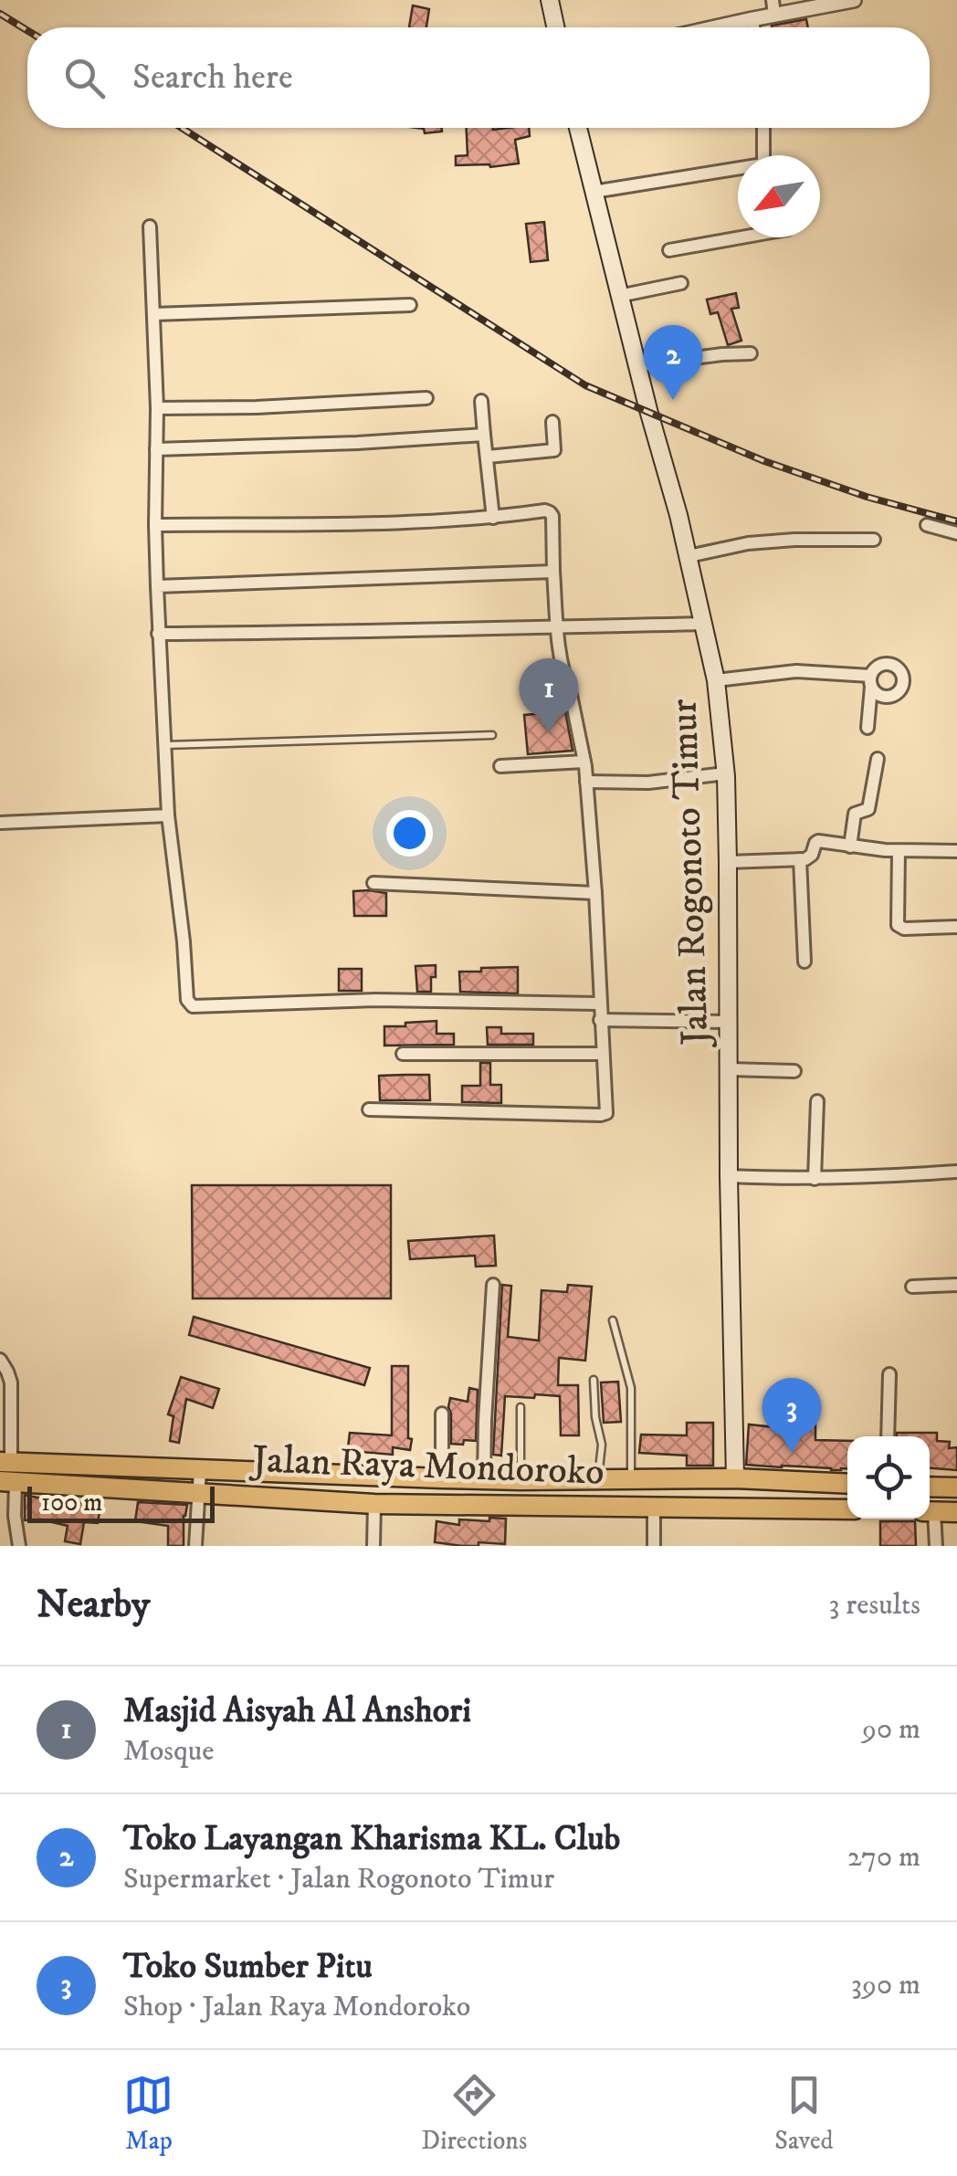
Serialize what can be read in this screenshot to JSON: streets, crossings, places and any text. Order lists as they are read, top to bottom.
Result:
{
  "streets": {
    "highway": ["Jalan Raya Mondoroko"],
    "main road": ["Jalan Rogonoto Timur"]
  },
  "crossings": [
    ["Jalan Rogonoto Timur", "Jalan Raya Mondoroko"]
  ],
  "scale_bar": "100 m",
  "north": "bottom left",
  "page": {
    "search": "Search here",
    "pins": ["2", "1", "3"],
    "scale": "100 m",
    "heading": ["Nearby", "3 results"],
    "list": [
      {
        "mark": "1",
        "name": "Masjid Aisyah Al Anshori",
        "note": "Mosque",
        "value": "90 m"
      },
      {
        "mark": "2",
        "name": "Toko Layangan Kharisma KL. Club",
        "note": "Supermarket · Jalan Rogonoto Timur",
        "value": "270 m"
      },
      {
        "mark": "3",
        "name": "Toko Sumber Pitu",
        "note": "Shop · Jalan Raya Mondoroko",
        "value": "390 m"
      }
    ],
    "nav": ["Map", "Directions", "Saved"]
  }
}
